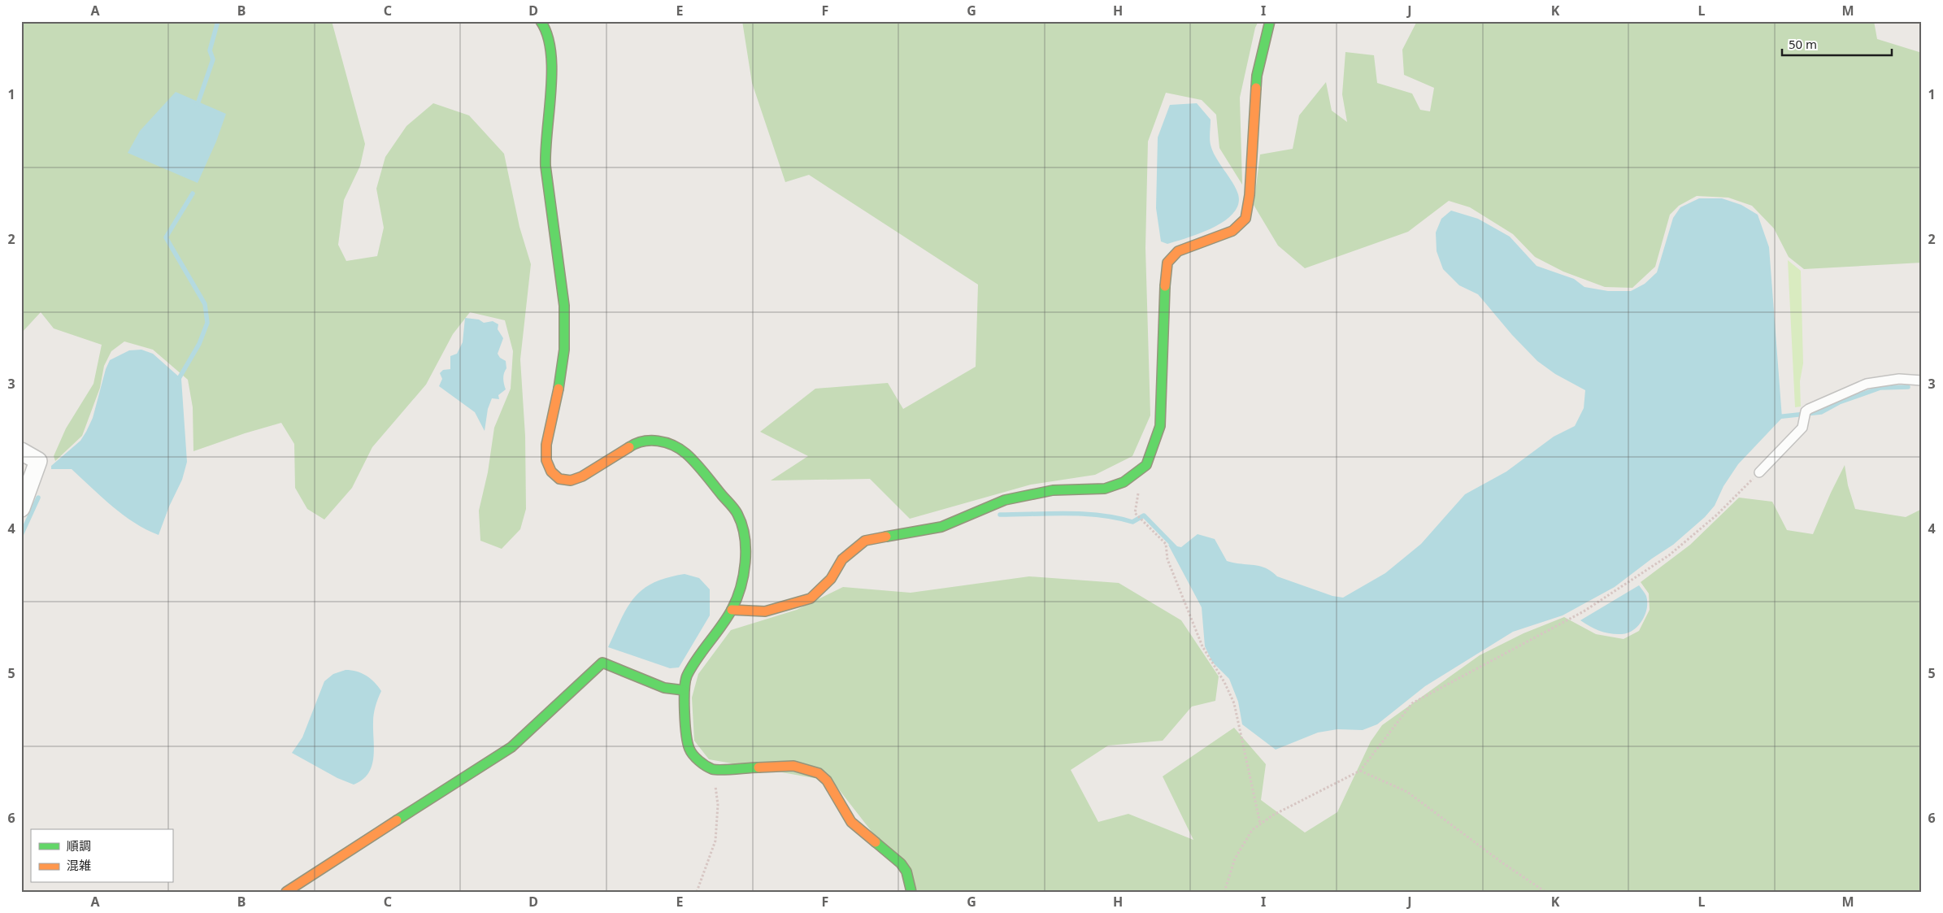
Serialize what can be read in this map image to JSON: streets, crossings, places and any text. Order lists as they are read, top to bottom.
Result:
{
  "legend": ["順調", "混雑"],
  "scale_bar": "50 m",
  "grid": {
    "columns": [
      "A",
      "B",
      "C",
      "D",
      "E",
      "F",
      "G",
      "H",
      "I",
      "J",
      "K",
      "L",
      "M"
    ],
    "rows": [
      "1",
      "2",
      "3",
      "4",
      "5",
      "6"
    ]
  }
}
